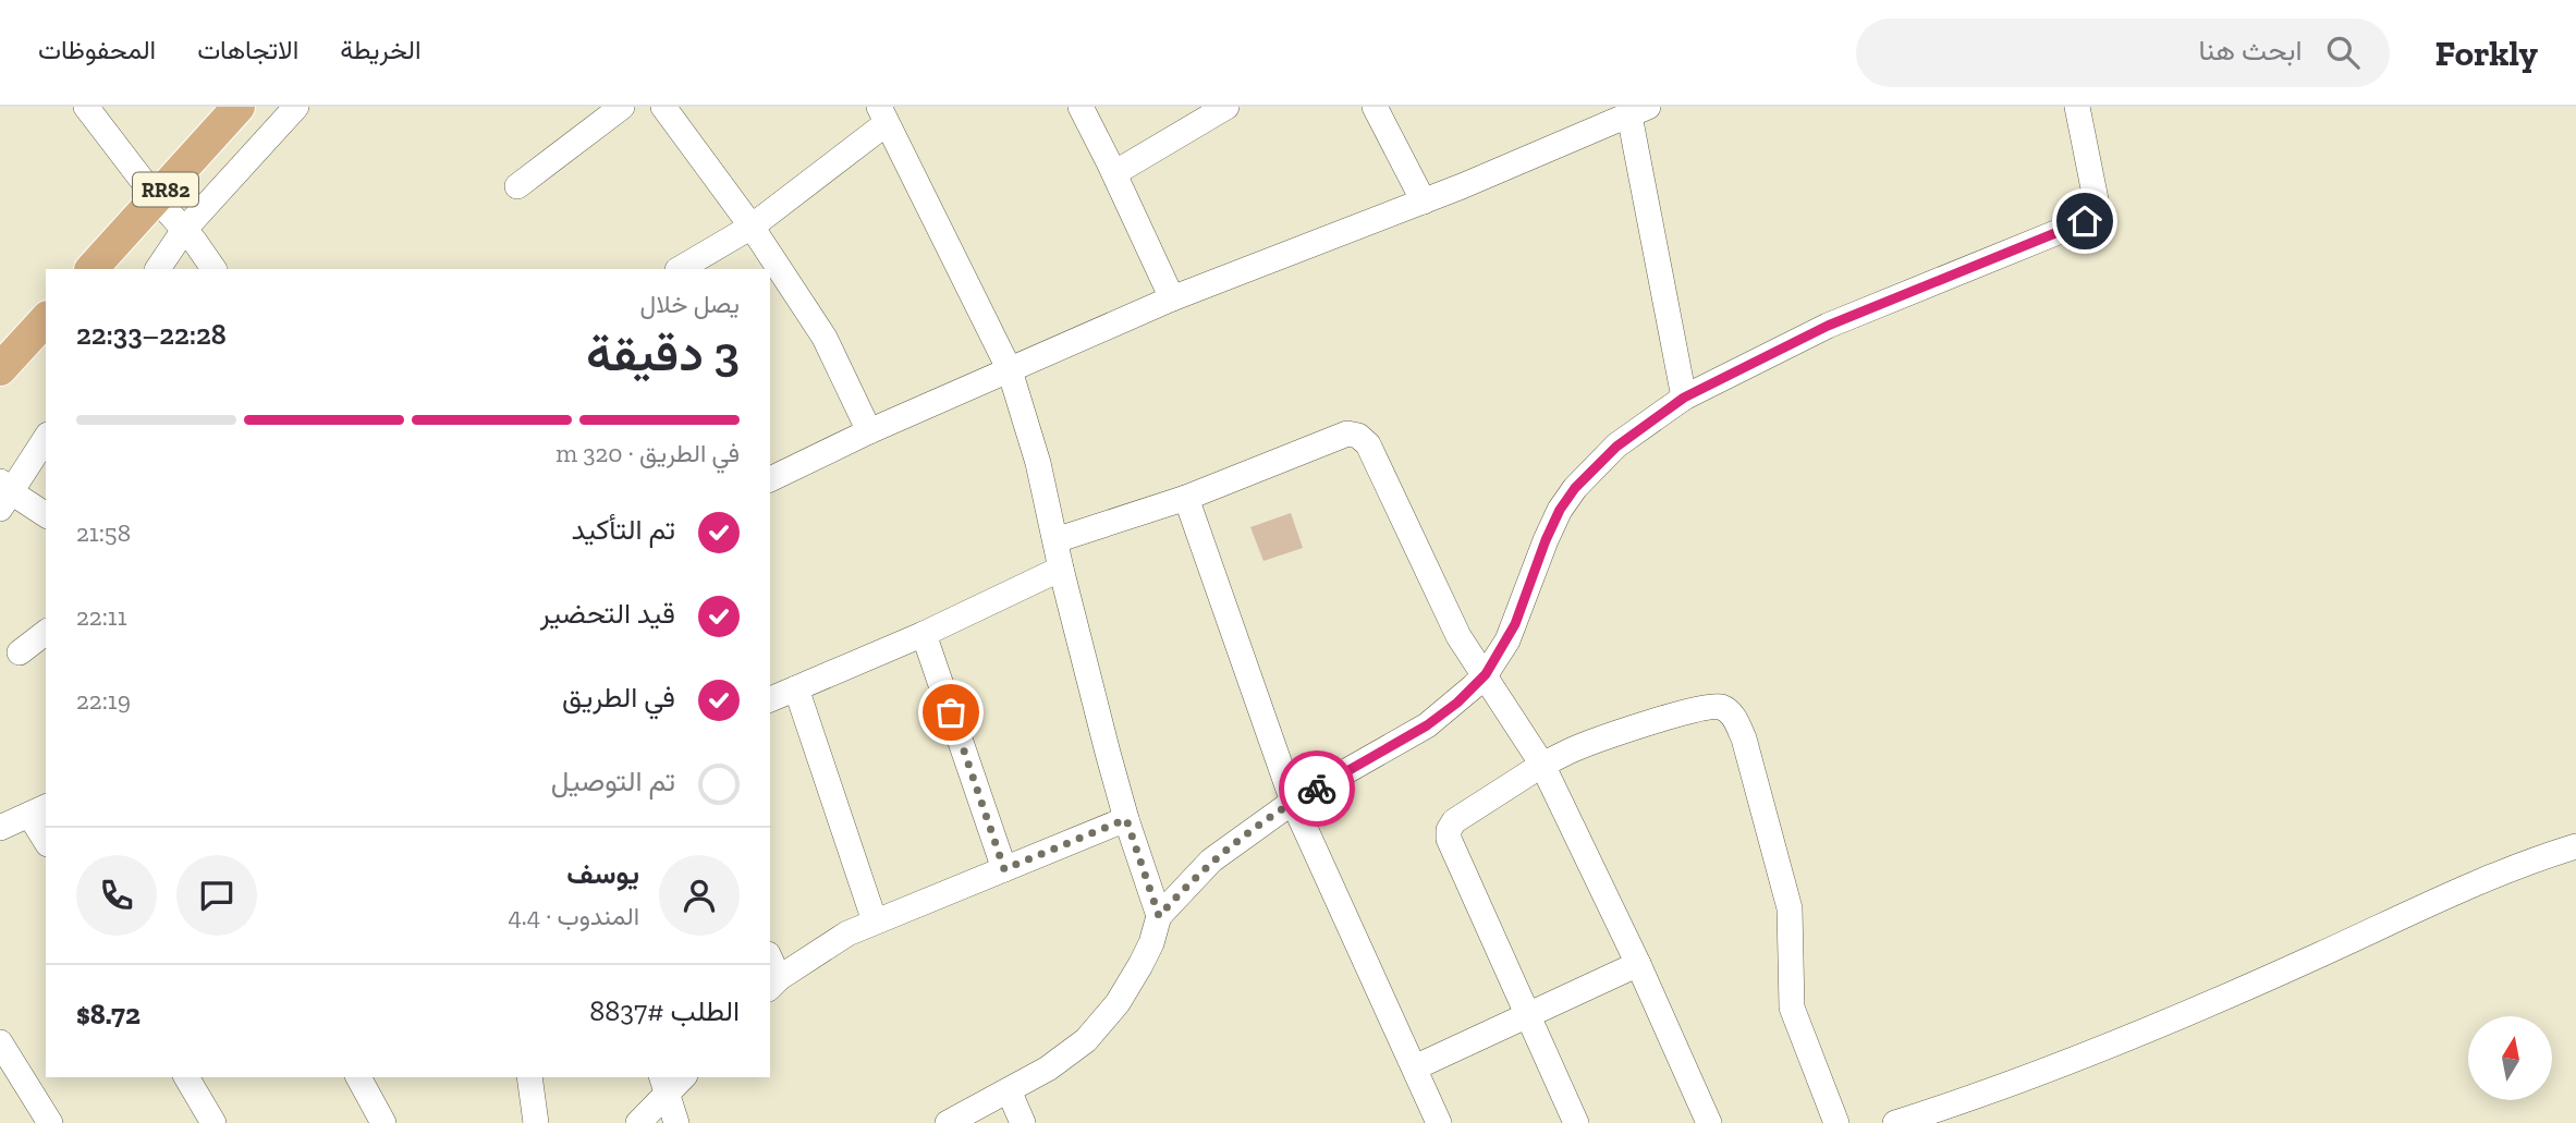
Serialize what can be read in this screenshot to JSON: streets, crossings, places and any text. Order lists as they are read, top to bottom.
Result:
{
  "streets": {
    "main road": ["RR82"]
  },
  "north": "top",
  "page": {
    "header": "Forkly",
    "search": "ابحث هنا",
    "nav": ["الخريطة", "الاتجاهات", "المحفوظات"],
    "heading": ["3 دقيقة", "يصل خلال", "22:28–22:33"],
    "panel": [
      "يوسف",
      "المندوب · 4.4",
      "الطلب #8837",
      "$8.72"
    ],
    "bar": "في الطريق · 320 m",
    "list": [
      ["تم التأكيد", "21:58"],
      ["قيد التحضير", "22:11"],
      ["في الطريق", "22:19"],
      "تم التوصيل"
    ]
  }
}
